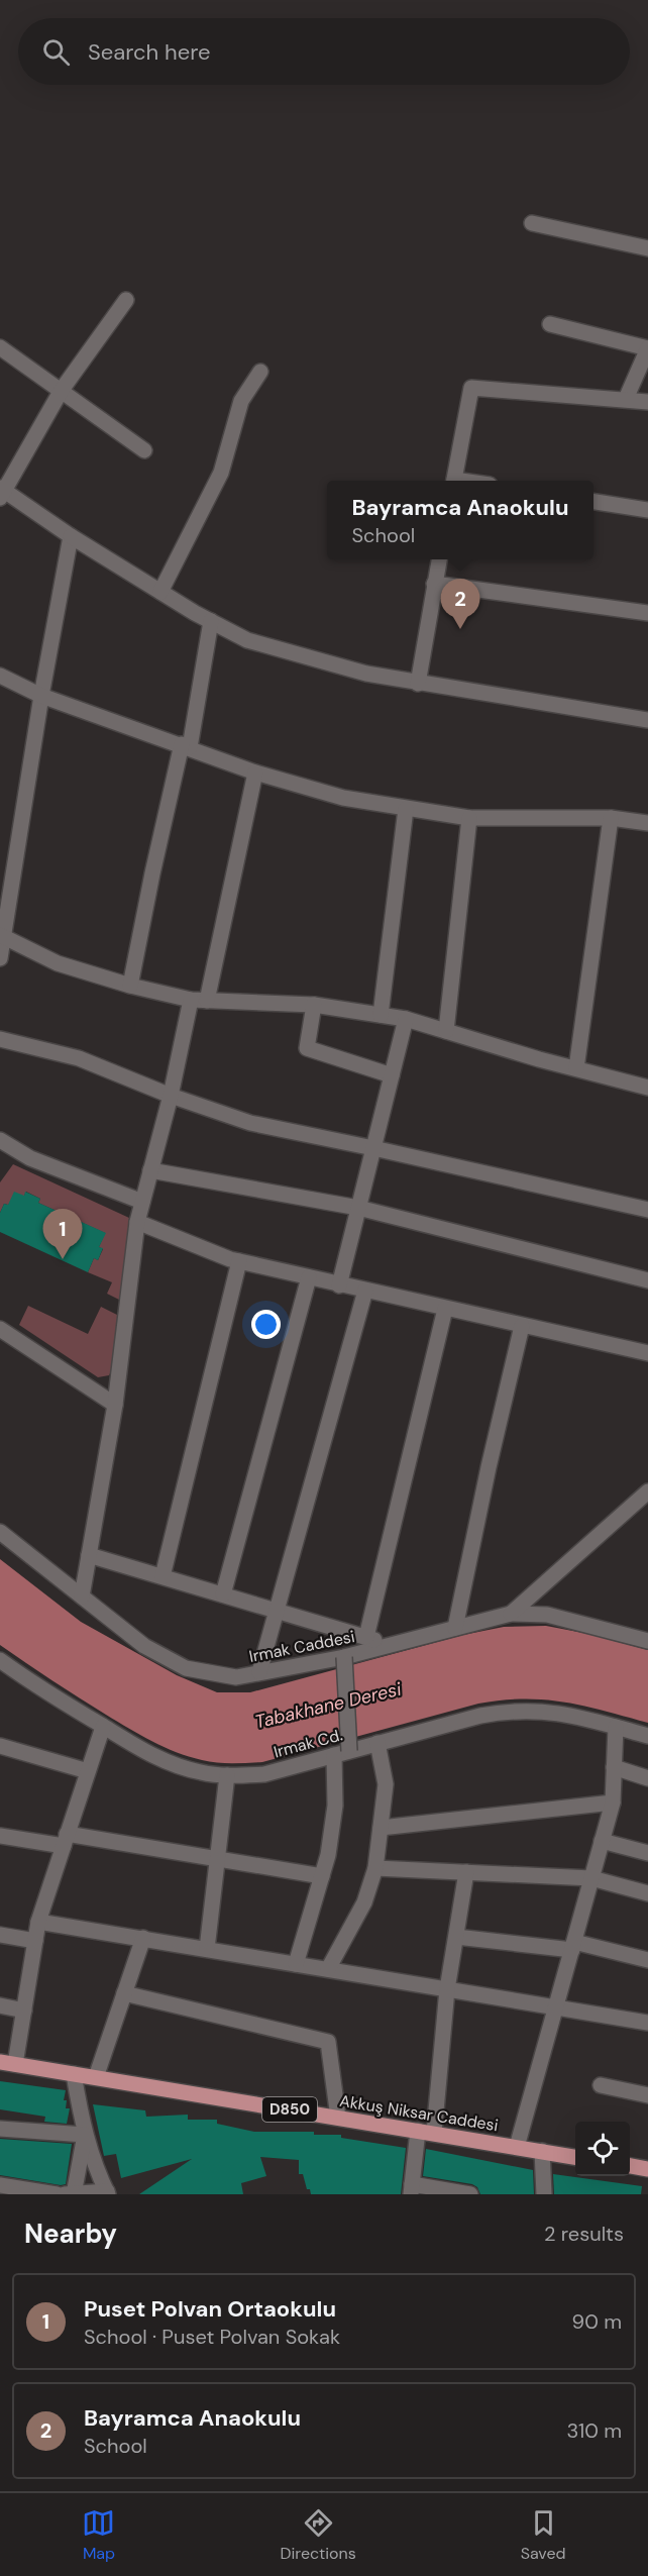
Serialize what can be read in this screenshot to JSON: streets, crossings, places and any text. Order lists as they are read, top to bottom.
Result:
{
  "streets": {
    "main road": ["D850", "Akkuş Niksar Caddesi"],
    "street": ["Irmak Caddesi", "Irmak Cd."]
  },
  "water": ["Tabakhane Deresi"],
  "page": {
    "search": "Search here",
    "popup": ["Bayramca Anaokulu", "School"],
    "pins": ["2", "1"],
    "heading": ["Nearby", "2 results"],
    "list": [
      {
        "mark": "1",
        "name": "Puset Polvan Ortaokulu",
        "note": "School · Puset Polvan Sokak",
        "value": "90 m"
      },
      {
        "mark": "2",
        "name": "Bayramca Anaokulu",
        "note": "School",
        "value": "310 m"
      }
    ],
    "nav": ["Map", "Directions", "Saved"]
  }
}
